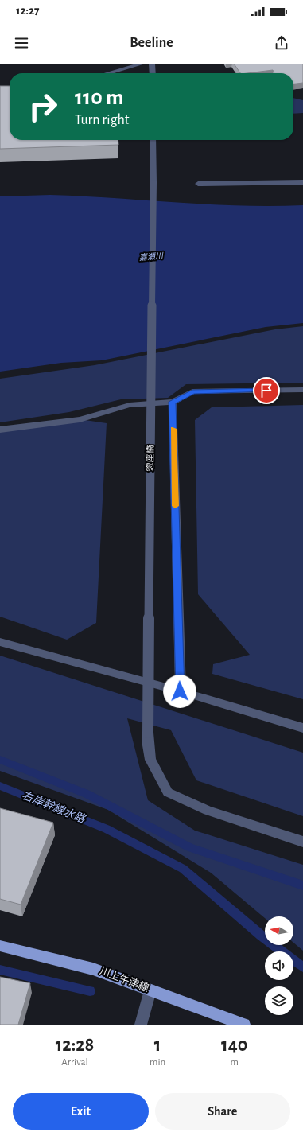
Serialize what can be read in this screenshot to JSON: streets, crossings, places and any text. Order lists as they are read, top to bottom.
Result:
{
  "streets": {
    "main road": ["川上牛津線"],
    "street": ["惣座橋"]
  },
  "water": ["嘉瀬川", "右岸幹線水路"],
  "north": "left",
  "page": {
    "status": "12:27",
    "header": "Beeline",
    "turn": ["110 m", "Turn right"],
    "eta": [
      "12:28",
      "Arrival",
      "1",
      "min",
      "140",
      "m"
    ],
    "buttons": ["Exit", "Share"]
  }
}
